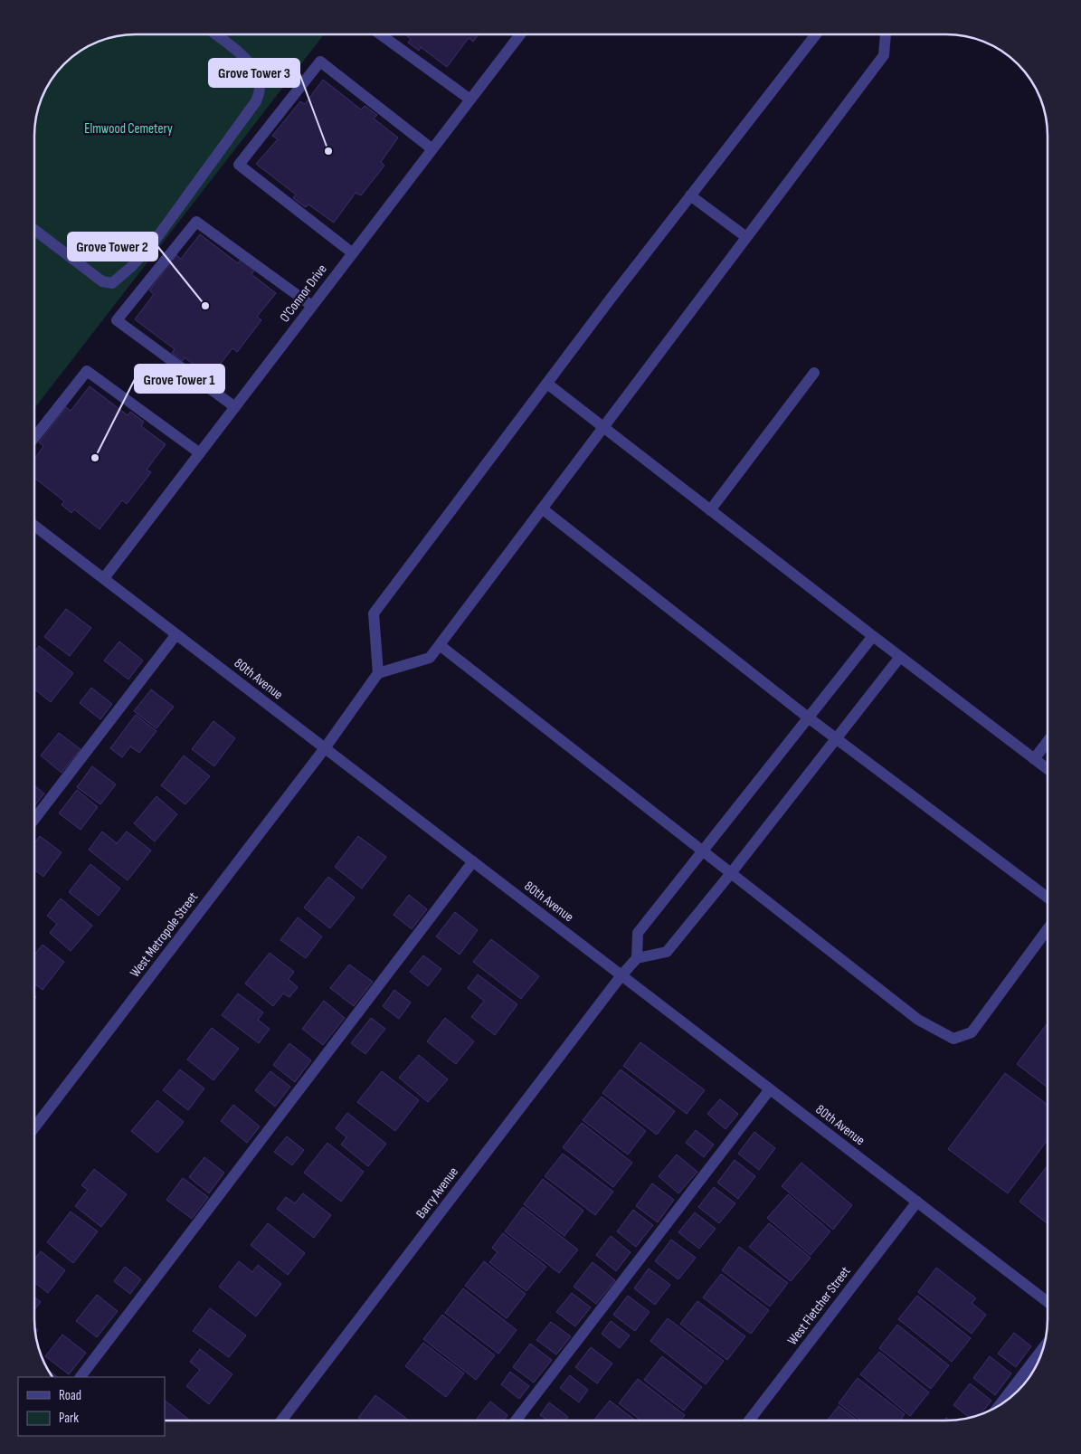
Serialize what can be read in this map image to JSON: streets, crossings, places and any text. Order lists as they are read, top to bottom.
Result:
{
  "streets": {
    "street": [
      "O'Connor Drive",
      "80th Avenue",
      "West Metropole Street",
      "Barry Avenue",
      "West Fletcher Street"
    ]
  },
  "crossings": [
    ["O'Connor Drive", "80th Avenue"],
    ["80th Avenue", "West Metropole Street"],
    ["80th Avenue", "Barry Avenue"],
    ["80th Avenue", "West Fletcher Street"]
  ],
  "parks": ["Elmwood Cemetery"],
  "places": ["Grove Tower 3", "Grove Tower 2", "Grove Tower 1"],
  "legend": ["Road", "Park"]
}
